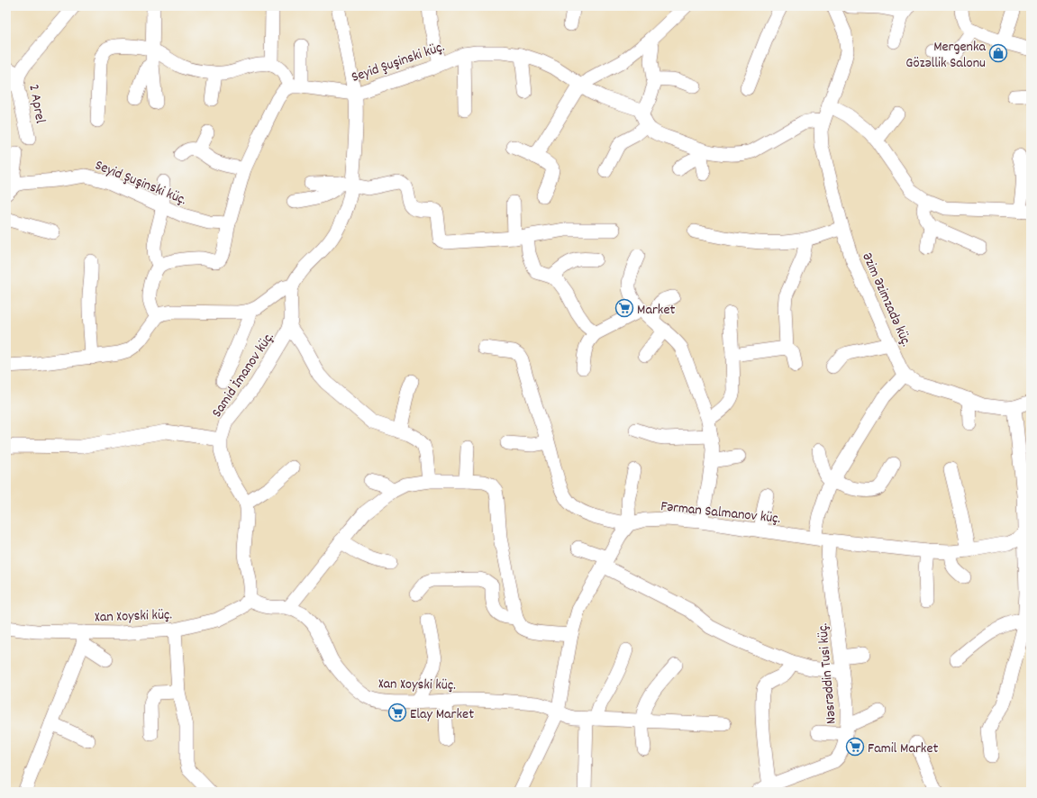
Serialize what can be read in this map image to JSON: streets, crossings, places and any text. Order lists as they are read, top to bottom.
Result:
{
  "streets": {
    "street": [
      "Seyid Şuşinski küç.",
      "2 Aprel",
      "Əzim Əzimzadə küç.",
      "Samid İmanov küç.",
      "Fərman Salmanov küç.",
      "Xan Xoyski küç.",
      "Nəsrəddin Tusi küç."
    ]
  },
  "crossings": [
    ["Seyid Şuşinski küç.", "Əzim Əzimzadə küç."],
    ["Seyid Şuşinski küç.", "Samid İmanov küç."],
    ["Samid İmanov küç.", "Xan Xoyski küç."],
    ["Fərman Salmanov küç.", "Nəsrəddin Tusi küç."]
  ],
  "places": {
    "shop": ["Mergenka Gözəllik Salonu"],
    "supermarket": ["Market", "Elay Market", "Famil Market"]
  }
}
